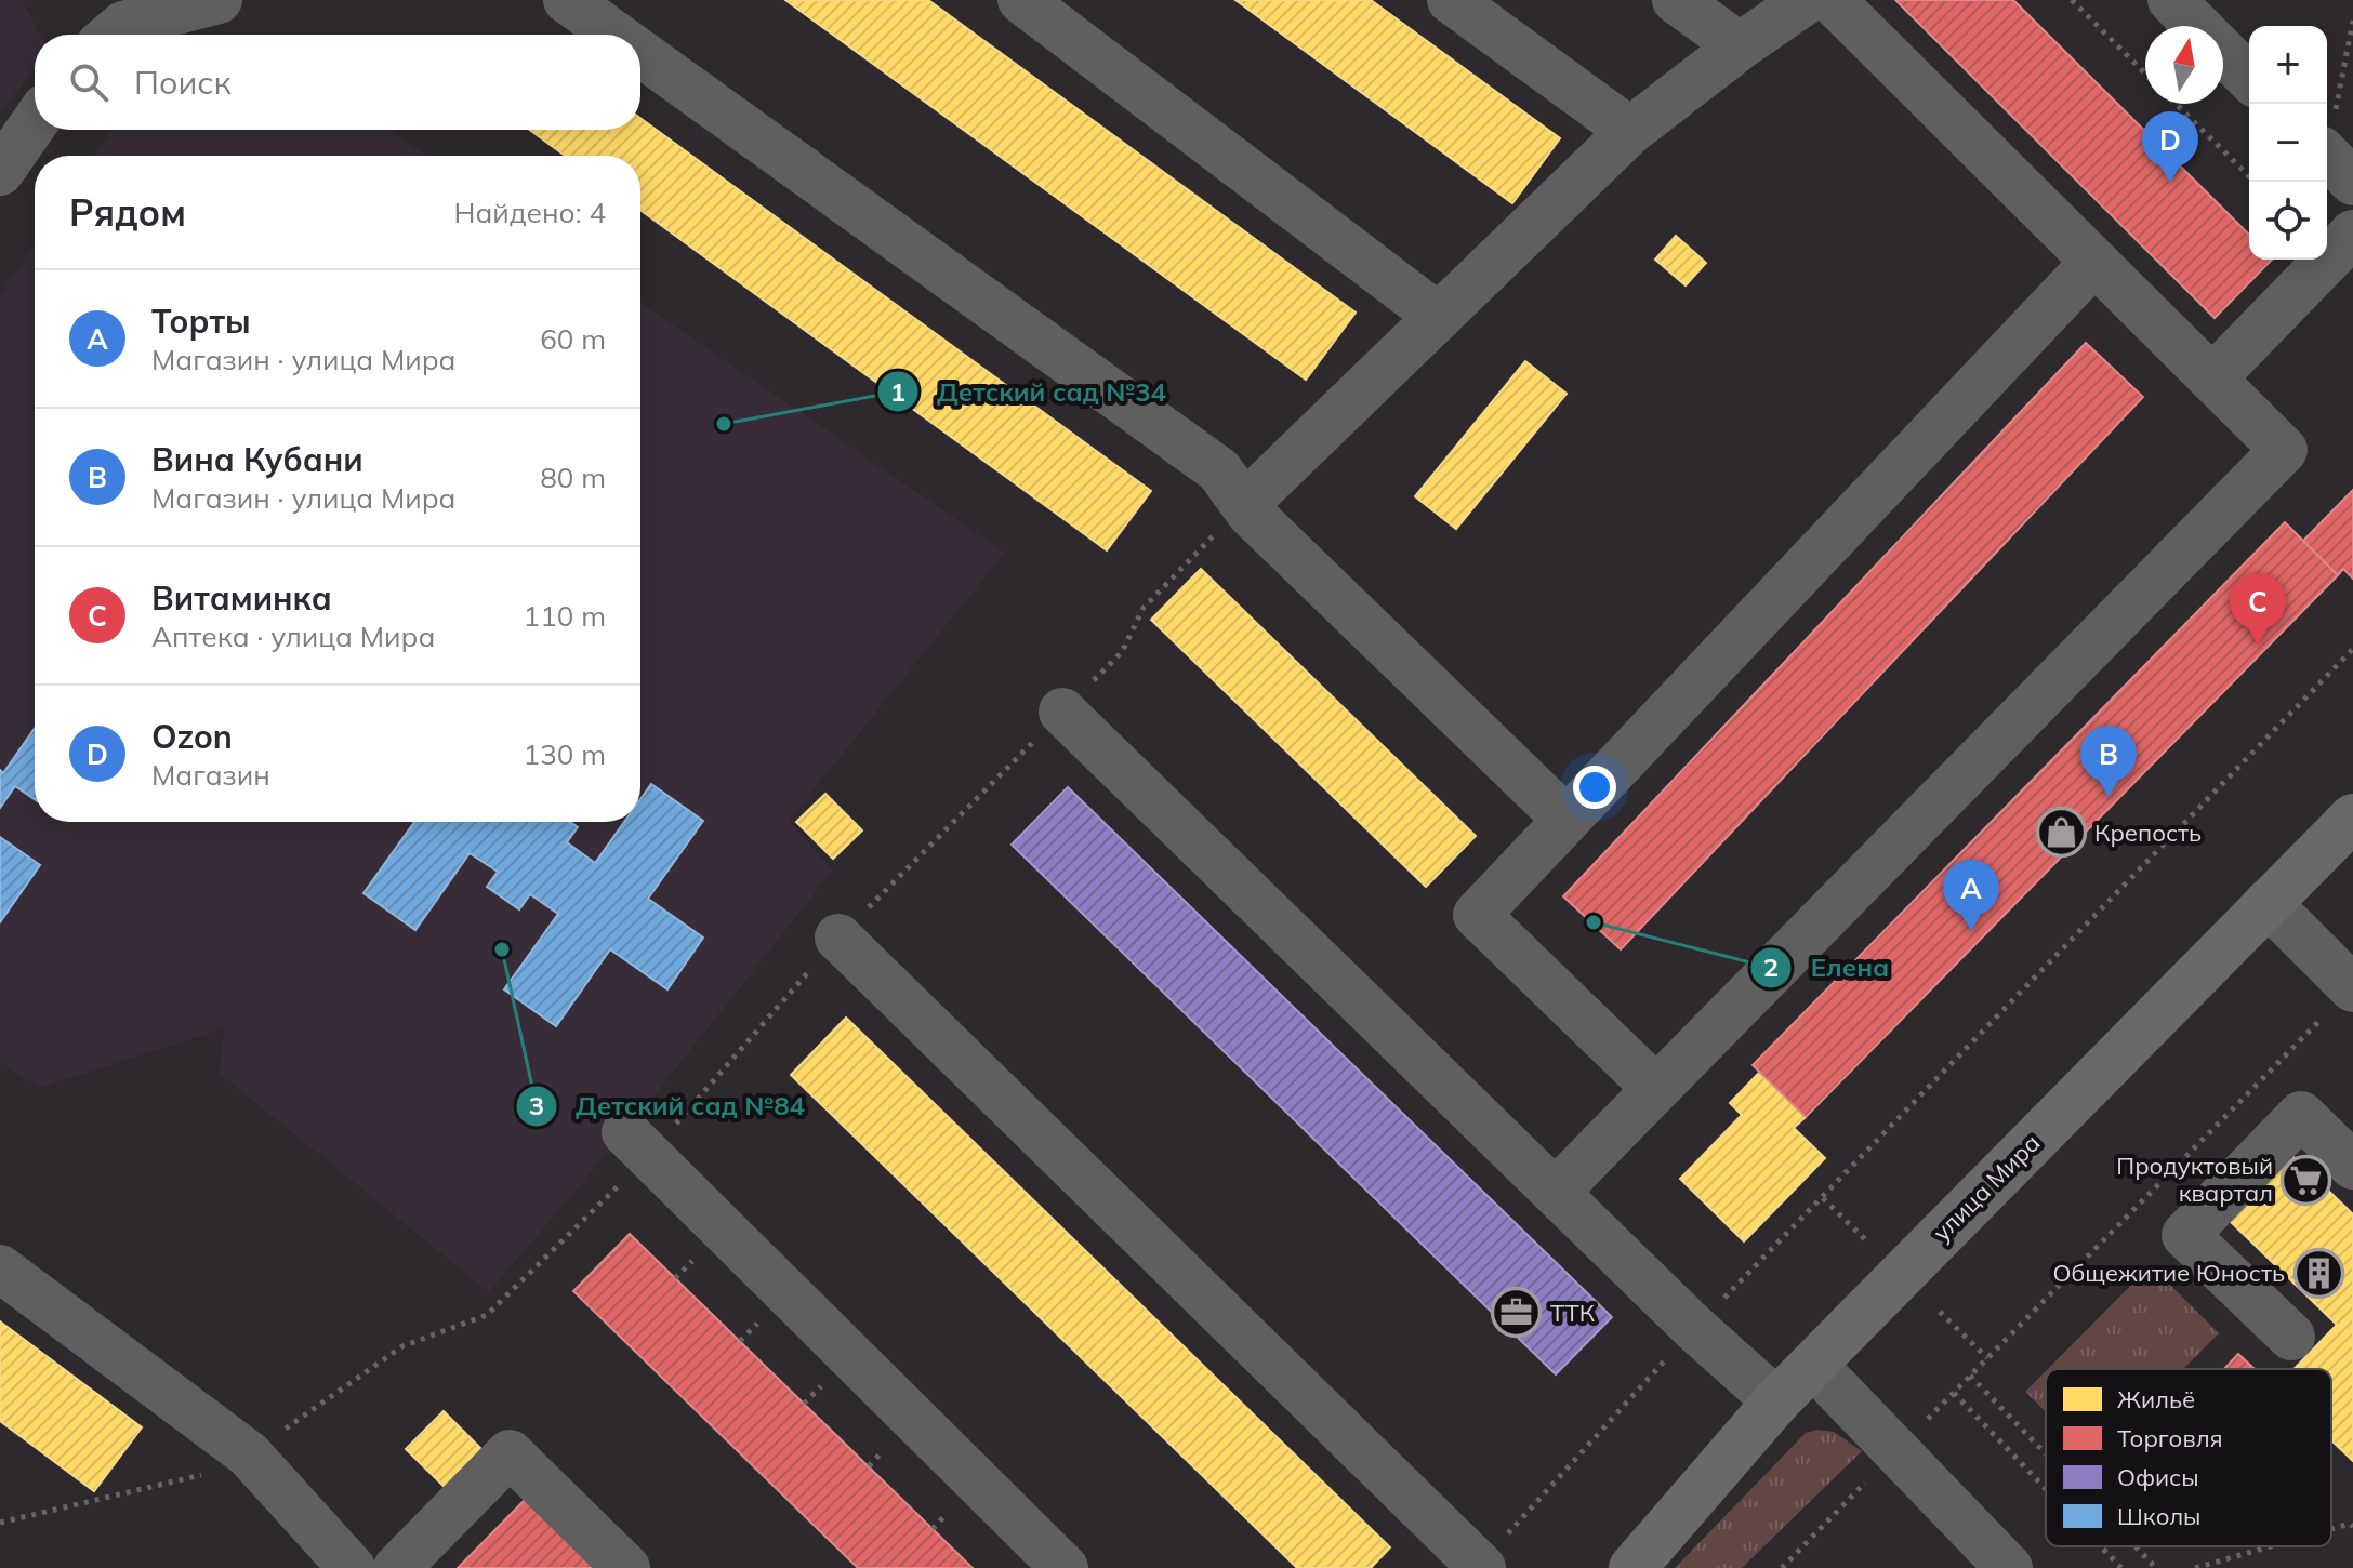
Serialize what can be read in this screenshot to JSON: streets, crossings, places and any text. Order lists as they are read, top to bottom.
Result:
{
  "streets": {
    "main road": ["улица Мира"]
  },
  "places": {
    "other": ["Детский сад №34", "Елена", "Детский сад №84"],
    "shop": ["Крепость"],
    "supermarket": ["Продуктовый квартал"],
    "building": ["Общежитие Юность"],
    "office": ["ТТК"]
  },
  "legend": [
    "Жильё",
    "Торговля",
    "Офисы",
    "Школы"
  ],
  "north": "top",
  "page": {
    "map_buttons": ["+", "−"],
    "search": "Поиск",
    "pins": [
      "D",
      "C",
      "B",
      "A"
    ],
    "heading": ["Рядом", "Найдено: 4"],
    "list": [
      {
        "mark": "A",
        "name": "Торты",
        "note": "Магазин · улица Мира",
        "value": "60 m"
      },
      {
        "mark": "B",
        "name": "Вина Кубани",
        "note": "Магазин · улица Мира",
        "value": "80 m"
      },
      {
        "mark": "C",
        "name": "Витаминка",
        "note": "Аптека · улица Мира",
        "value": "110 m"
      },
      {
        "mark": "D",
        "name": "Ozon",
        "note": "Магазин",
        "value": "130 m"
      }
    ]
  }
}
